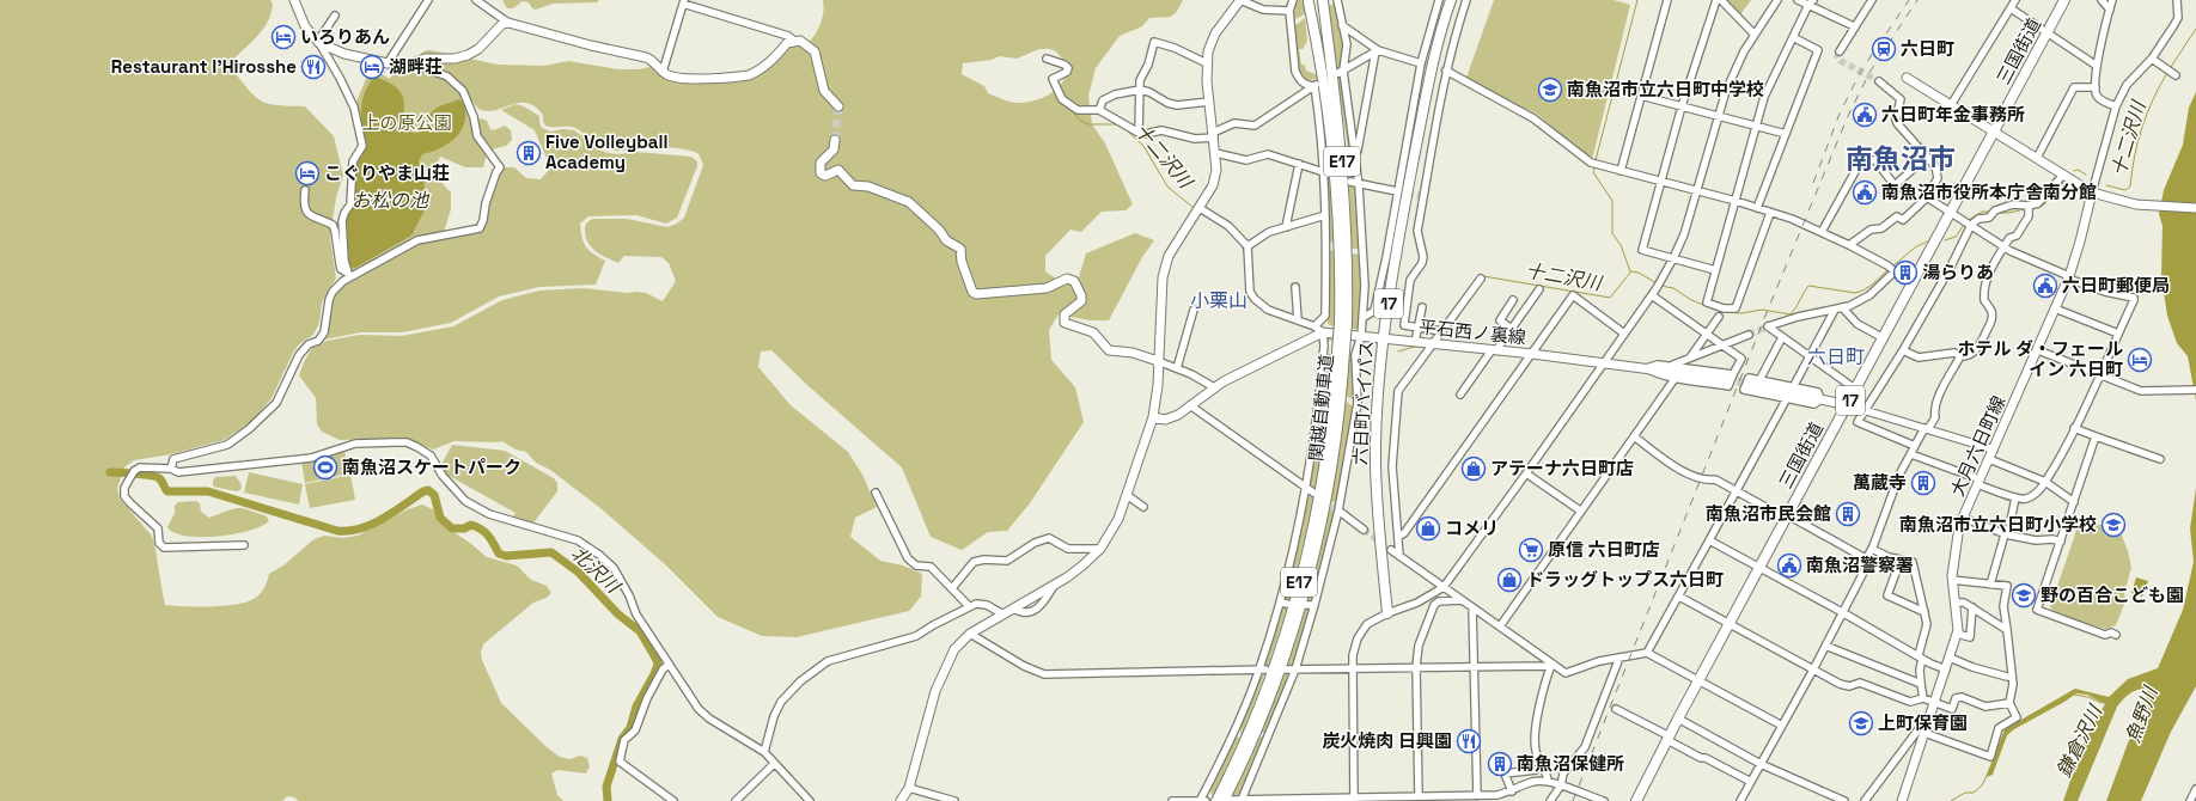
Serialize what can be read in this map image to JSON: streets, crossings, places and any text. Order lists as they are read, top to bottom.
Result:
{
  "streets": {
    "highway": [
      "三国街道",
      "E17",
      "17",
      "六日町バイパス",
      "関越自動車道"
    ],
    "main road": ["平石西ノ裏線", "大月六日町線"]
  },
  "crossings": [
    ["平石西ノ裏線", "六日町バイパス"]
  ],
  "districts": ["南魚沼市", "小栗山", "六日町"],
  "water": [
    "十二沢川",
    "お松の池",
    "北沢川",
    "魚野川",
    "鎌倉沢川"
  ],
  "parks": ["上の原公園"],
  "places": {
    "hotel": [
      "いろりあん",
      "湖畔荘",
      "こぐりやま山荘",
      "ホテル ダ・フェール イン 六日町"
    ],
    "station": ["六日町"],
    "restaurant": ["Restaurant I'Hirosshe", "炭火焼肉 日興園"],
    "school or university": [
      "南魚沼市立六日町中学校",
      "南魚沼市立六日町小学校",
      "野の百合こども園",
      "上町保育園"
    ],
    "public building": [
      "六日町年金事務所",
      "南魚沼市役所本庁舎南分館",
      "六日町郵便局",
      "南魚沼警察署"
    ],
    "building": [
      "Five Volleyball Academy",
      "湯らりあ",
      "萬蔵寺",
      "南魚沼市民会館",
      "南魚沼保健所"
    ],
    "sports": ["南魚沼スケートパーク"],
    "shop": ["アテーナ六日町店", "コメリ", "ドラッグトップス六日町"],
    "supermarket": ["原信 六日町店"]
  }
}
